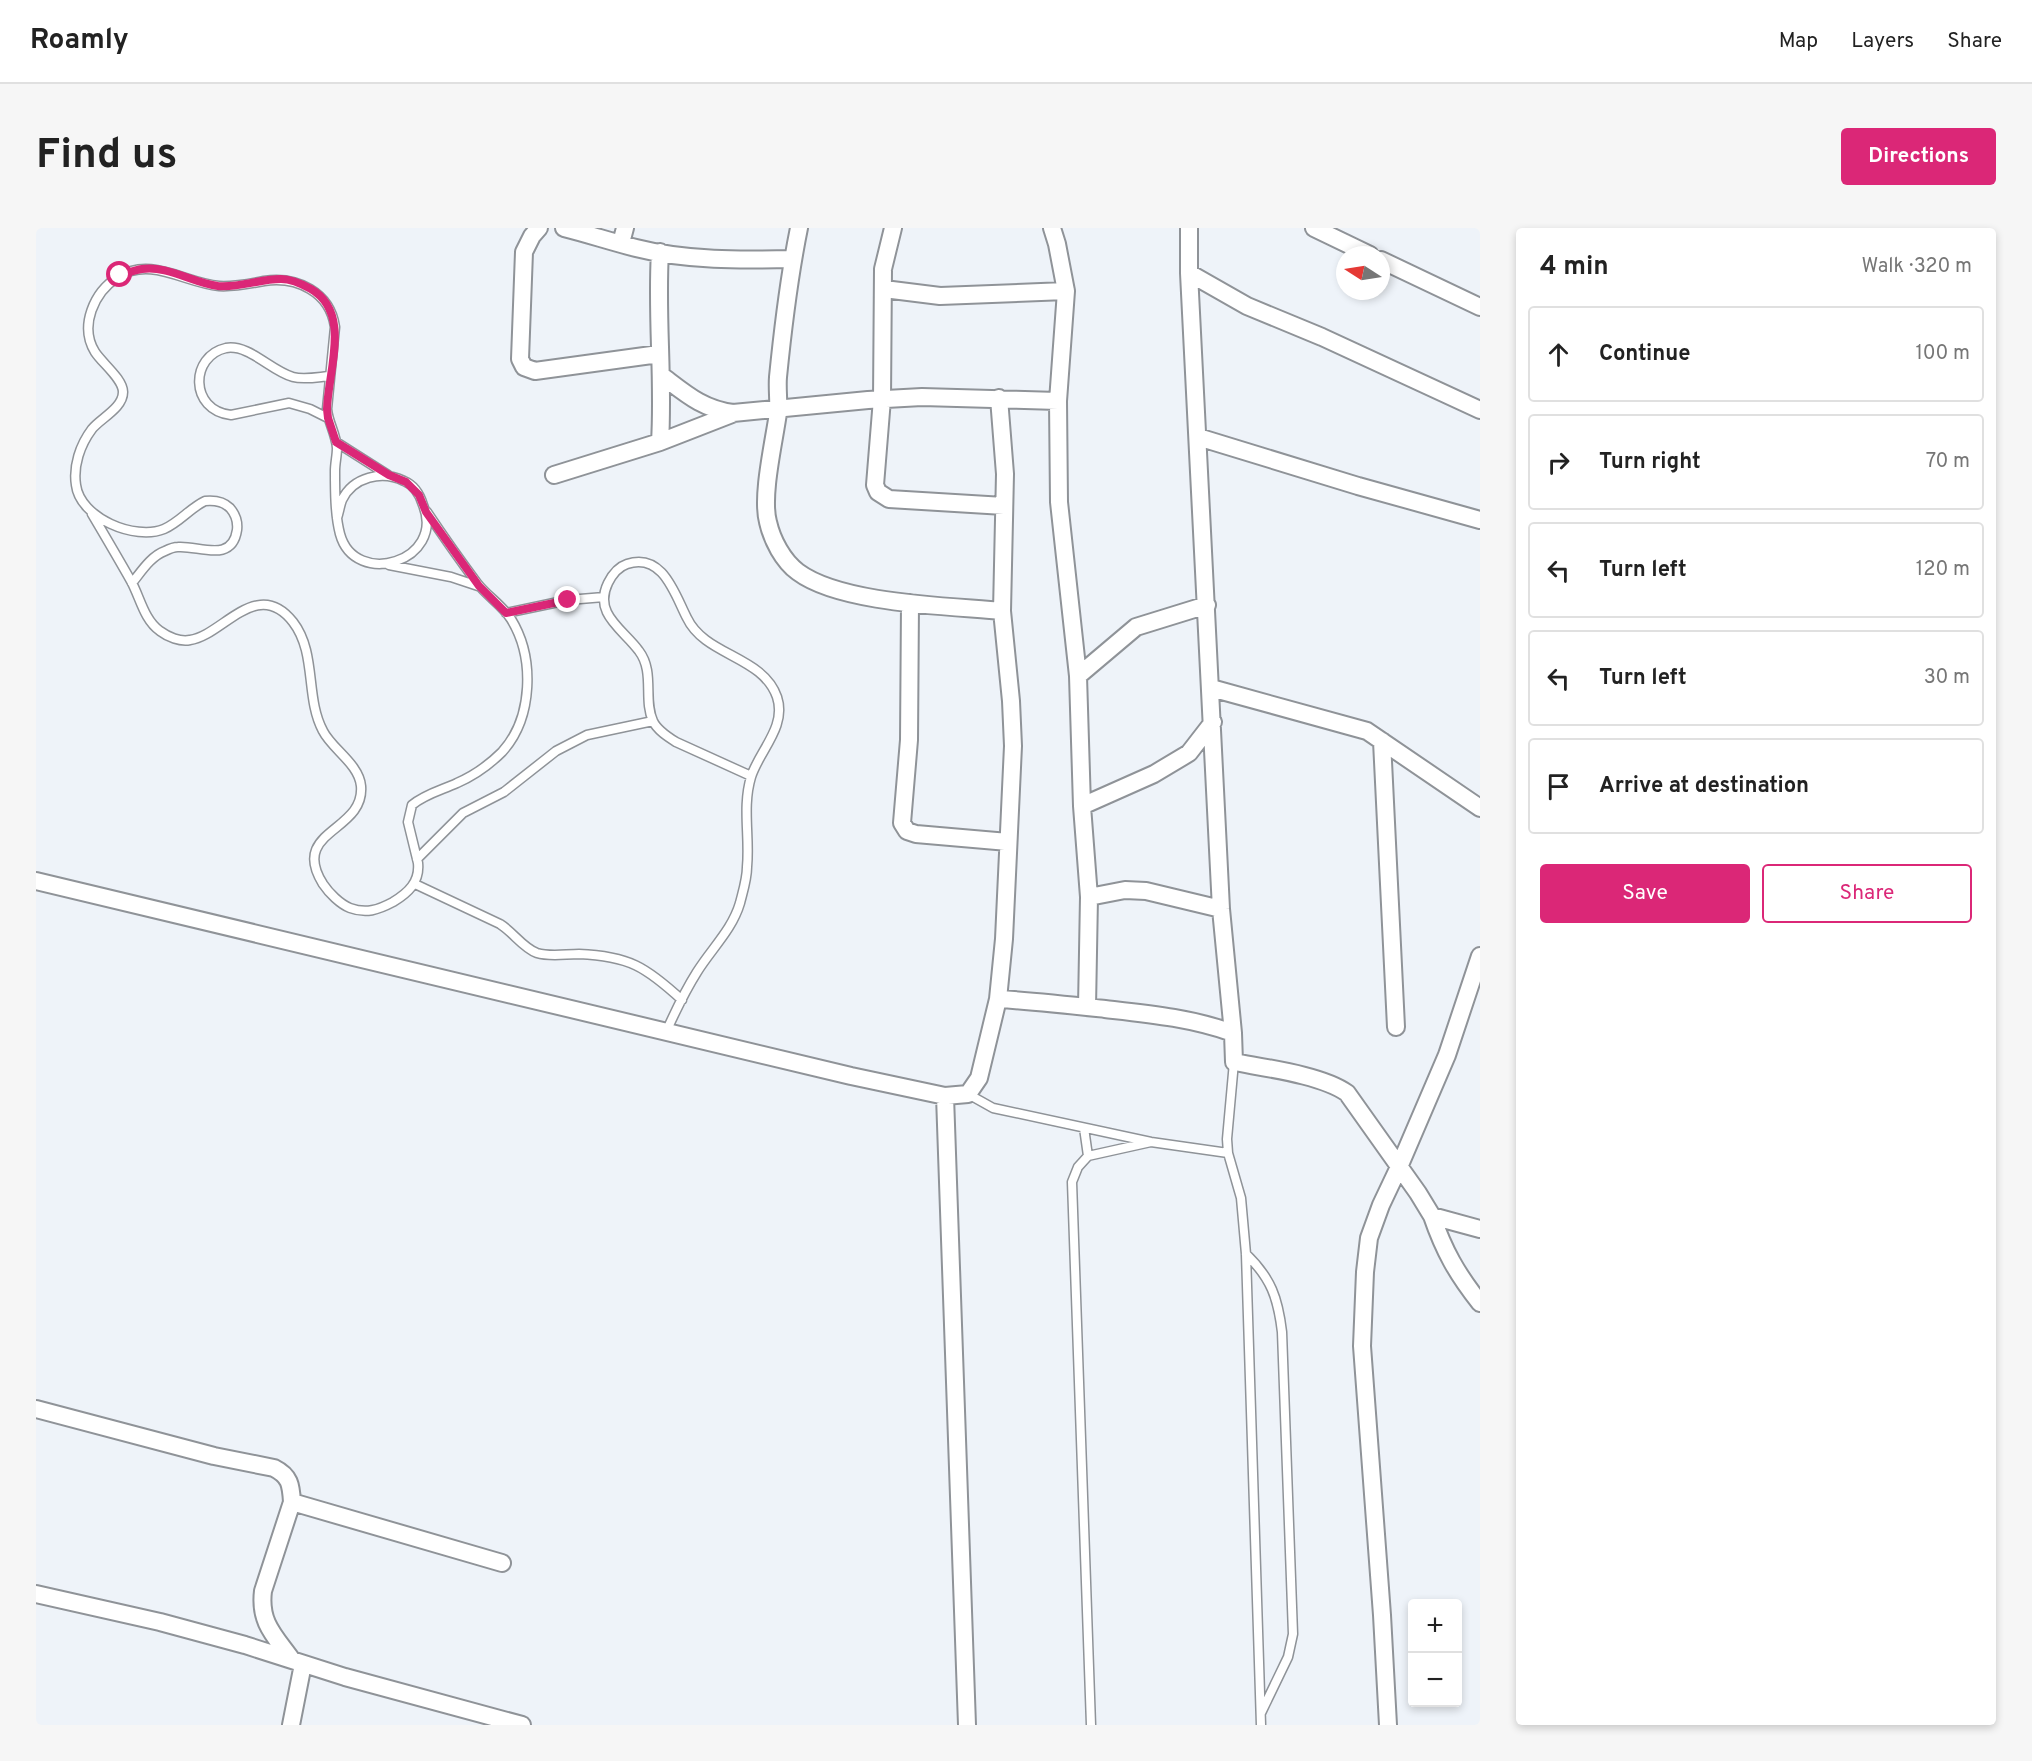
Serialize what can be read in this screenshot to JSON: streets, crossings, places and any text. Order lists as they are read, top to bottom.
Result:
{
  "north": "left",
  "page": {
    "header": "Roamly",
    "nav": ["Map", "Layers", "Share"],
    "buttons": [
      "Directions",
      ["Save", "Share"]
    ],
    "title": "Find us",
    "heading": ["4 min", "Walk · 320 m"],
    "list": [
      ["Continue", "100 m"],
      ["Turn right", "70 m"],
      ["Turn left", "120 m"],
      ["Turn left", "30 m"],
      "Arrive at destination"
    ],
    "map_buttons": ["+", "−"]
  }
}
